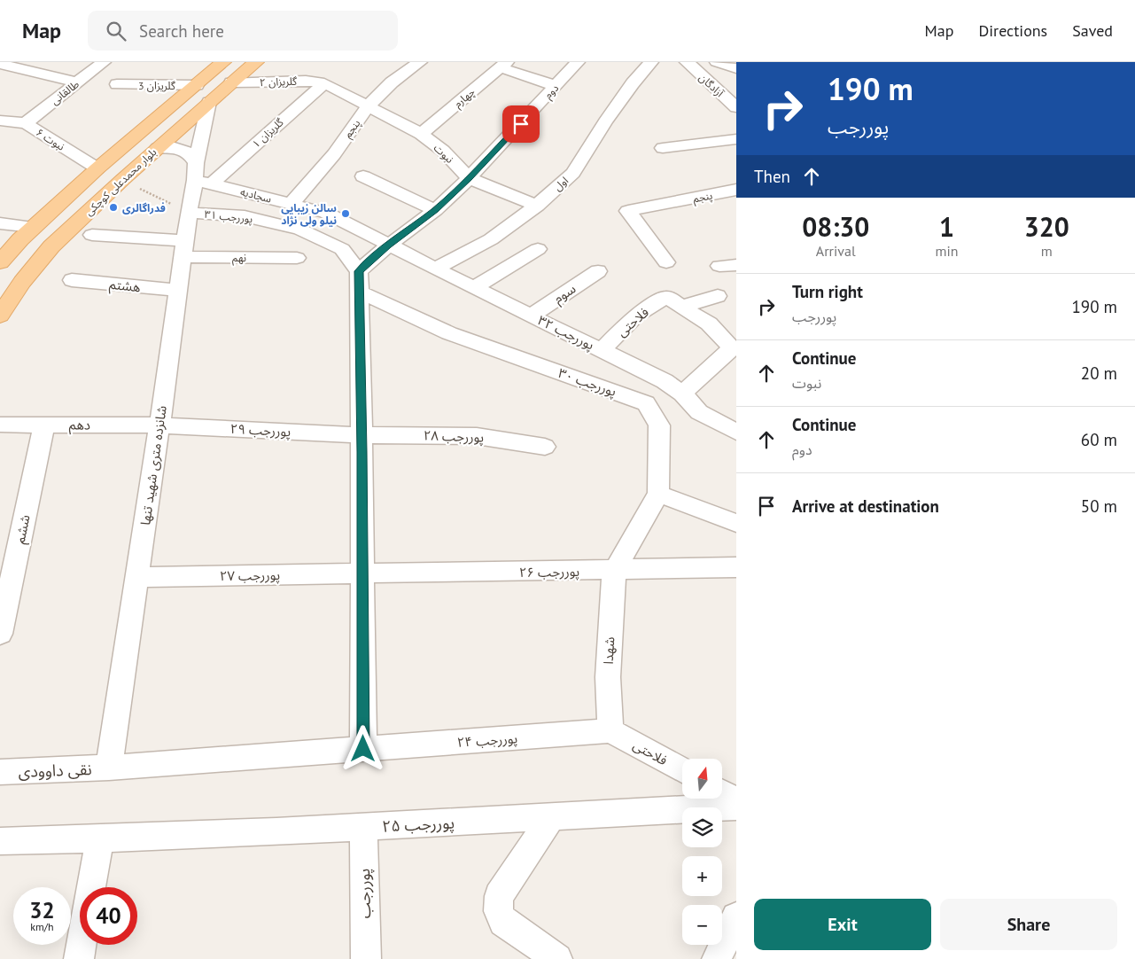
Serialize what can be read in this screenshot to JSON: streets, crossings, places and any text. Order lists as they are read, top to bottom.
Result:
{
  "streets": {
    "main road": ["بلوار محمدعلی کوچکی"],
    "street": [
      "گلریزان ۲",
      "گلریزان 3",
      "آزادگان",
      "دوم",
      "طالقانی",
      "چهارم",
      "پنجم",
      "گلریزان ۱",
      "نبوت ۶",
      "نبوت",
      "اول",
      "سجادیه",
      "پوررجب ۳۱",
      "نهم",
      "هشتم",
      "سوم",
      "فلاحتی",
      "پوررجب ۳۲",
      "پوررجب ۳۰",
      "دهم",
      "پوررجب ۲۹",
      "پوررجب ۲۸",
      "شانزده متری شهید تنها",
      "ششم",
      "پوررجب ۲۶",
      "پوررجب ۲۷",
      "شهدا",
      "پوررجب ۲۴",
      "نقی داوودی",
      "پوررجب ۲۵",
      "پوررجب"
    ]
  },
  "crossings": [
    ["گلریزان ۲", "گلریزان ۱"],
    ["گلریزان ۲", "نبوت"],
    ["گلریزان ۲", "بلوار محمدعلی کوچکی"],
    ["گلریزان 3", "بلوار محمدعلی کوچکی"],
    ["دوم", "نبوت"],
    ["طالقانی", "نبوت ۶"],
    ["چهارم", "نبوت"],
    ["پنجم", "نبوت"],
    ["پنجم", "سجادیه"],
    ["گلریزان ۱", "نبوت"],
    ["گلریزان ۱", "سجادیه"],
    ["گلریزان ۱", "شانزده متری شهید تنها"],
    ["نبوت ۶", "بلوار محمدعلی کوچکی"],
    ["بلوار محمدعلی کوچکی", "شانزده متری شهید تنها"],
    ["اول", "پوررجب ۳۲"],
    ["سجادیه", "پوررجب ۳۲"],
    ["سجادیه", "شانزده متری شهید تنها"],
    ["پوررجب ۳۱", "پوررجب ۳۰"],
    ["پوررجب ۳۱", "شانزده متری شهید تنها"],
    ["نهم", "شانزده متری شهید تنها"],
    ["هشتم", "شانزده متری شهید تنها"],
    ["سوم", "پوررجب ۳۲"],
    ["فلاحتی", "پوررجب ۳۲"],
    ["فلاحتی", "شهدا"],
    ["فلاحتی", "پوررجب ۲۴"],
    ["پوررجب ۳۰", "پوررجب ۲۶"],
    ["پوررجب ۳۰", "شهدا"],
    ["دهم", "پوررجب ۲۹"],
    ["دهم", "شانزده متری شهید تنها"],
    ["دهم", "ششم"],
    ["پوررجب ۲۹", "پوررجب ۲۸"],
    ["پوررجب ۲۹", "شانزده متری شهید تنها"],
    ["شانزده متری شهید تنها", "پوررجب ۲۷"],
    ["شانزده متری شهید تنها", "نقی داوودی"],
    ["پوررجب ۲۶", "پوررجب ۲۷"],
    ["پوررجب ۲۶", "شهدا"],
    ["شهدا", "پوررجب ۲۴"],
    ["پوررجب ۲۵", "پوررجب"]
  ],
  "places": ["فدراگالری", "سالن زیبایی نیلو ولی نژاد"],
  "north": "top",
  "page": {
    "header": "Map",
    "search": "Search here",
    "nav": ["Map", "Directions", "Saved"],
    "turn": ["190 m", "پوررجب"],
    "then": "Then",
    "eta": [
      "08:30",
      "Arrival",
      "1",
      "min",
      "320",
      "m"
    ],
    "list": [
      {
        "name": "Turn right",
        "note": "پوررجب",
        "value": "190 m"
      },
      {
        "name": "Continue",
        "note": "نبوت",
        "value": "20 m"
      },
      {
        "name": "Continue",
        "note": "دوم",
        "value": "60 m"
      },
      {
        "name": "Arrive at destination",
        "value": "50 m"
      }
    ],
    "map_buttons": ["+", "−"],
    "speed": "32 km/h",
    "limit": "40",
    "buttons": ["Exit", "Share"]
  }
}
